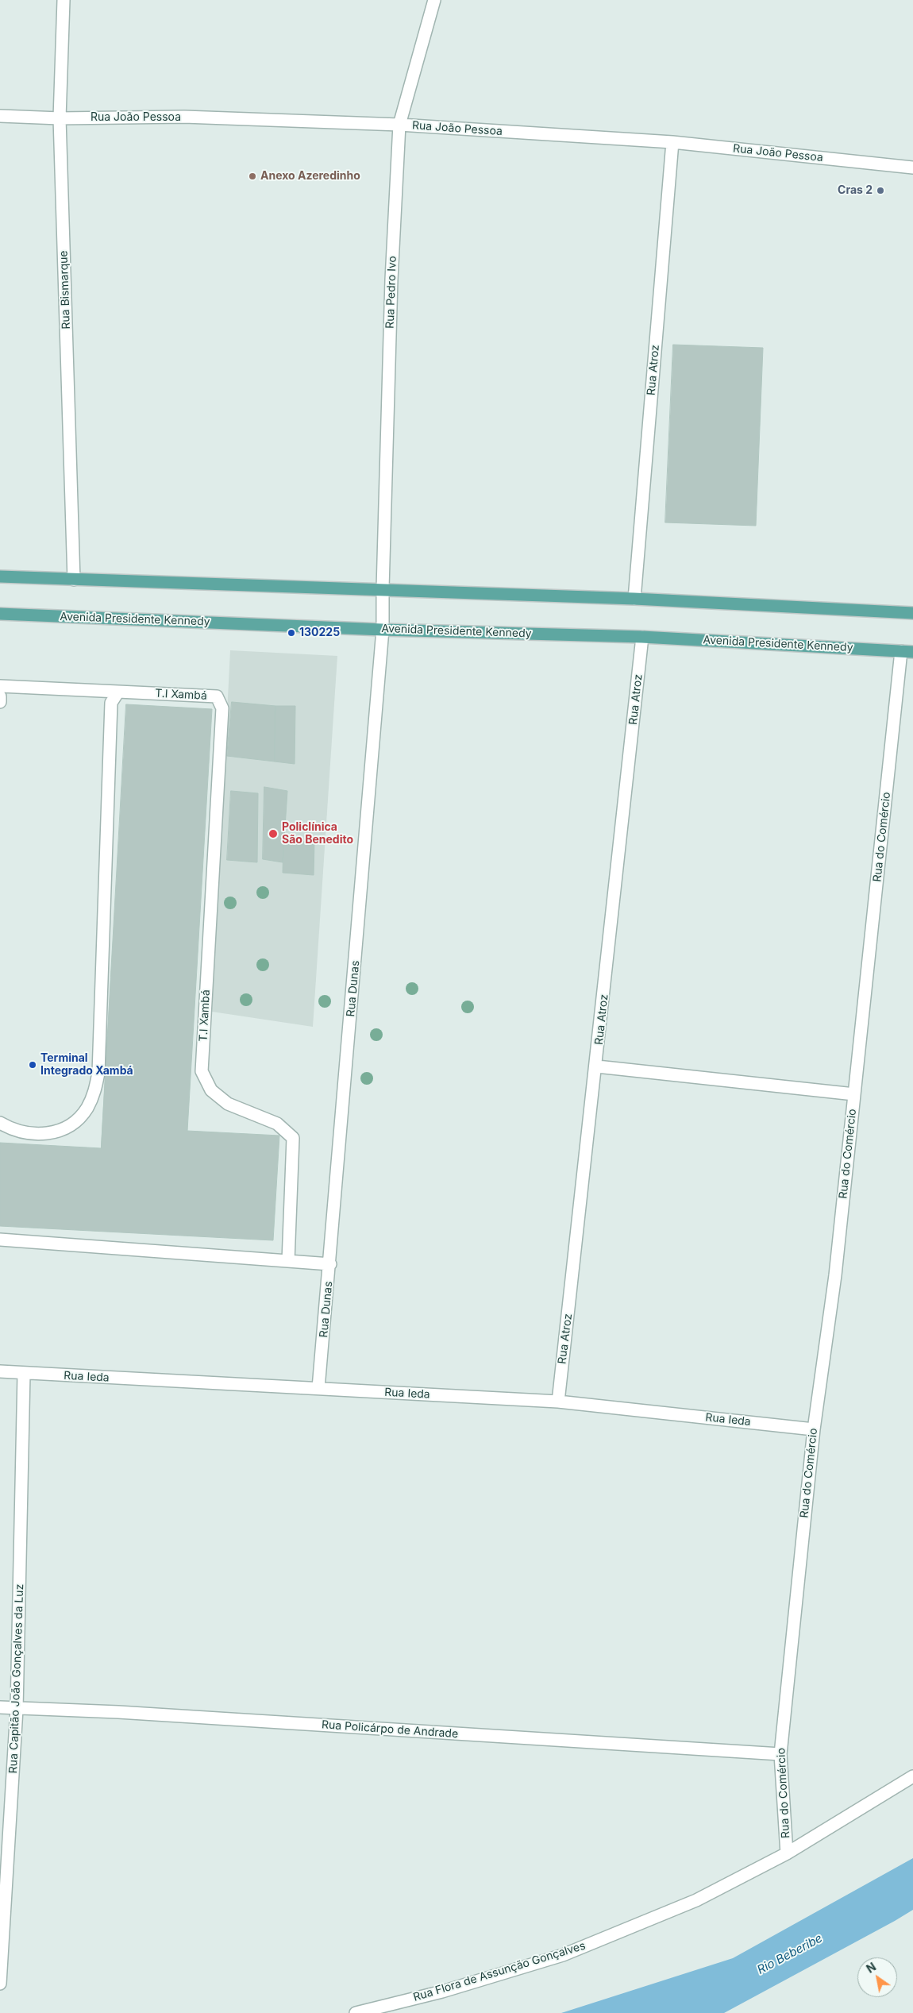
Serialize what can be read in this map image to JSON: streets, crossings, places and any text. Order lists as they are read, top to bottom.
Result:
{
  "streets": {
    "main road": ["Avenida Presidente Kennedy"],
    "street": [
      "Rua João Pessoa",
      "Rua Bismarque",
      "Rua Pedro Ivo",
      "Rua Atroz",
      "T.I Xambá",
      "Rua do Comércio",
      "Rua Dunas",
      "Rua Ieda",
      "Rua Capitão João Gonçalves da Luz",
      "Rua Policárpo de Andrade",
      "Rua Flora de Assunção Gonçalves"
    ]
  },
  "crossings": [
    ["Rua João Pessoa", "Rua Bismarque"],
    ["Rua João Pessoa", "Rua Pedro Ivo"],
    ["Rua João Pessoa", "Rua Atroz"],
    ["Rua Pedro Ivo", "Rua Dunas"],
    ["Rua Atroz", "Avenida Presidente Kennedy"],
    ["Rua Atroz", "Rua do Comércio"],
    ["Rua Atroz", "Rua Ieda"],
    ["Avenida Presidente Kennedy", "Rua do Comércio"],
    ["Avenida Presidente Kennedy", "Rua Dunas"],
    ["Rua do Comércio", "Rua Ieda"],
    ["Rua do Comércio", "Rua Policárpo de Andrade"],
    ["Rua do Comércio", "Rua Flora de Assunção Gonçalves"],
    ["Rua Dunas", "Rua Ieda"],
    ["Rua Ieda", "Rua Capitão João Gonçalves da Luz"],
    ["Rua Capitão João Gonçalves da Luz", "Rua Policárpo de Andrade"]
  ],
  "water": ["Rio Beberibe"],
  "places": [
    "Anexo Azeredinho",
    "Cras 2",
    "130225",
    "Policlínica São Benedito",
    "Terminal Integrado Xambá"
  ],
  "north": "top left"
}
